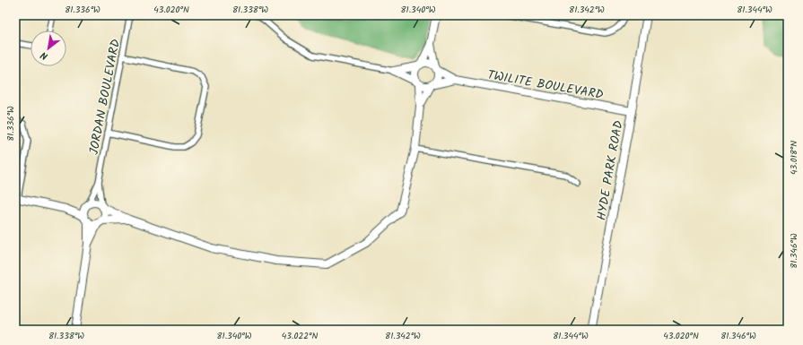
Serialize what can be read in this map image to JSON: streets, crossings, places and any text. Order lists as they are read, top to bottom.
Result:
{
  "streets": {
    "street": ["TWILITE BOULEVARD", "JORDAN BOULEVARD", "HYDE PARK ROAD"]
  },
  "crossings": [
    ["TWILITE BOULEVARD", "HYDE PARK ROAD"]
  ],
  "north": "bottom left",
  "coordinates": [
    "81.336°W",
    "43.020°N",
    "81.338°W",
    "81.340°W",
    "81.342°W",
    "81.344°W",
    "43.018°N",
    "81.346°W",
    "43.022°N"
  ]
}
